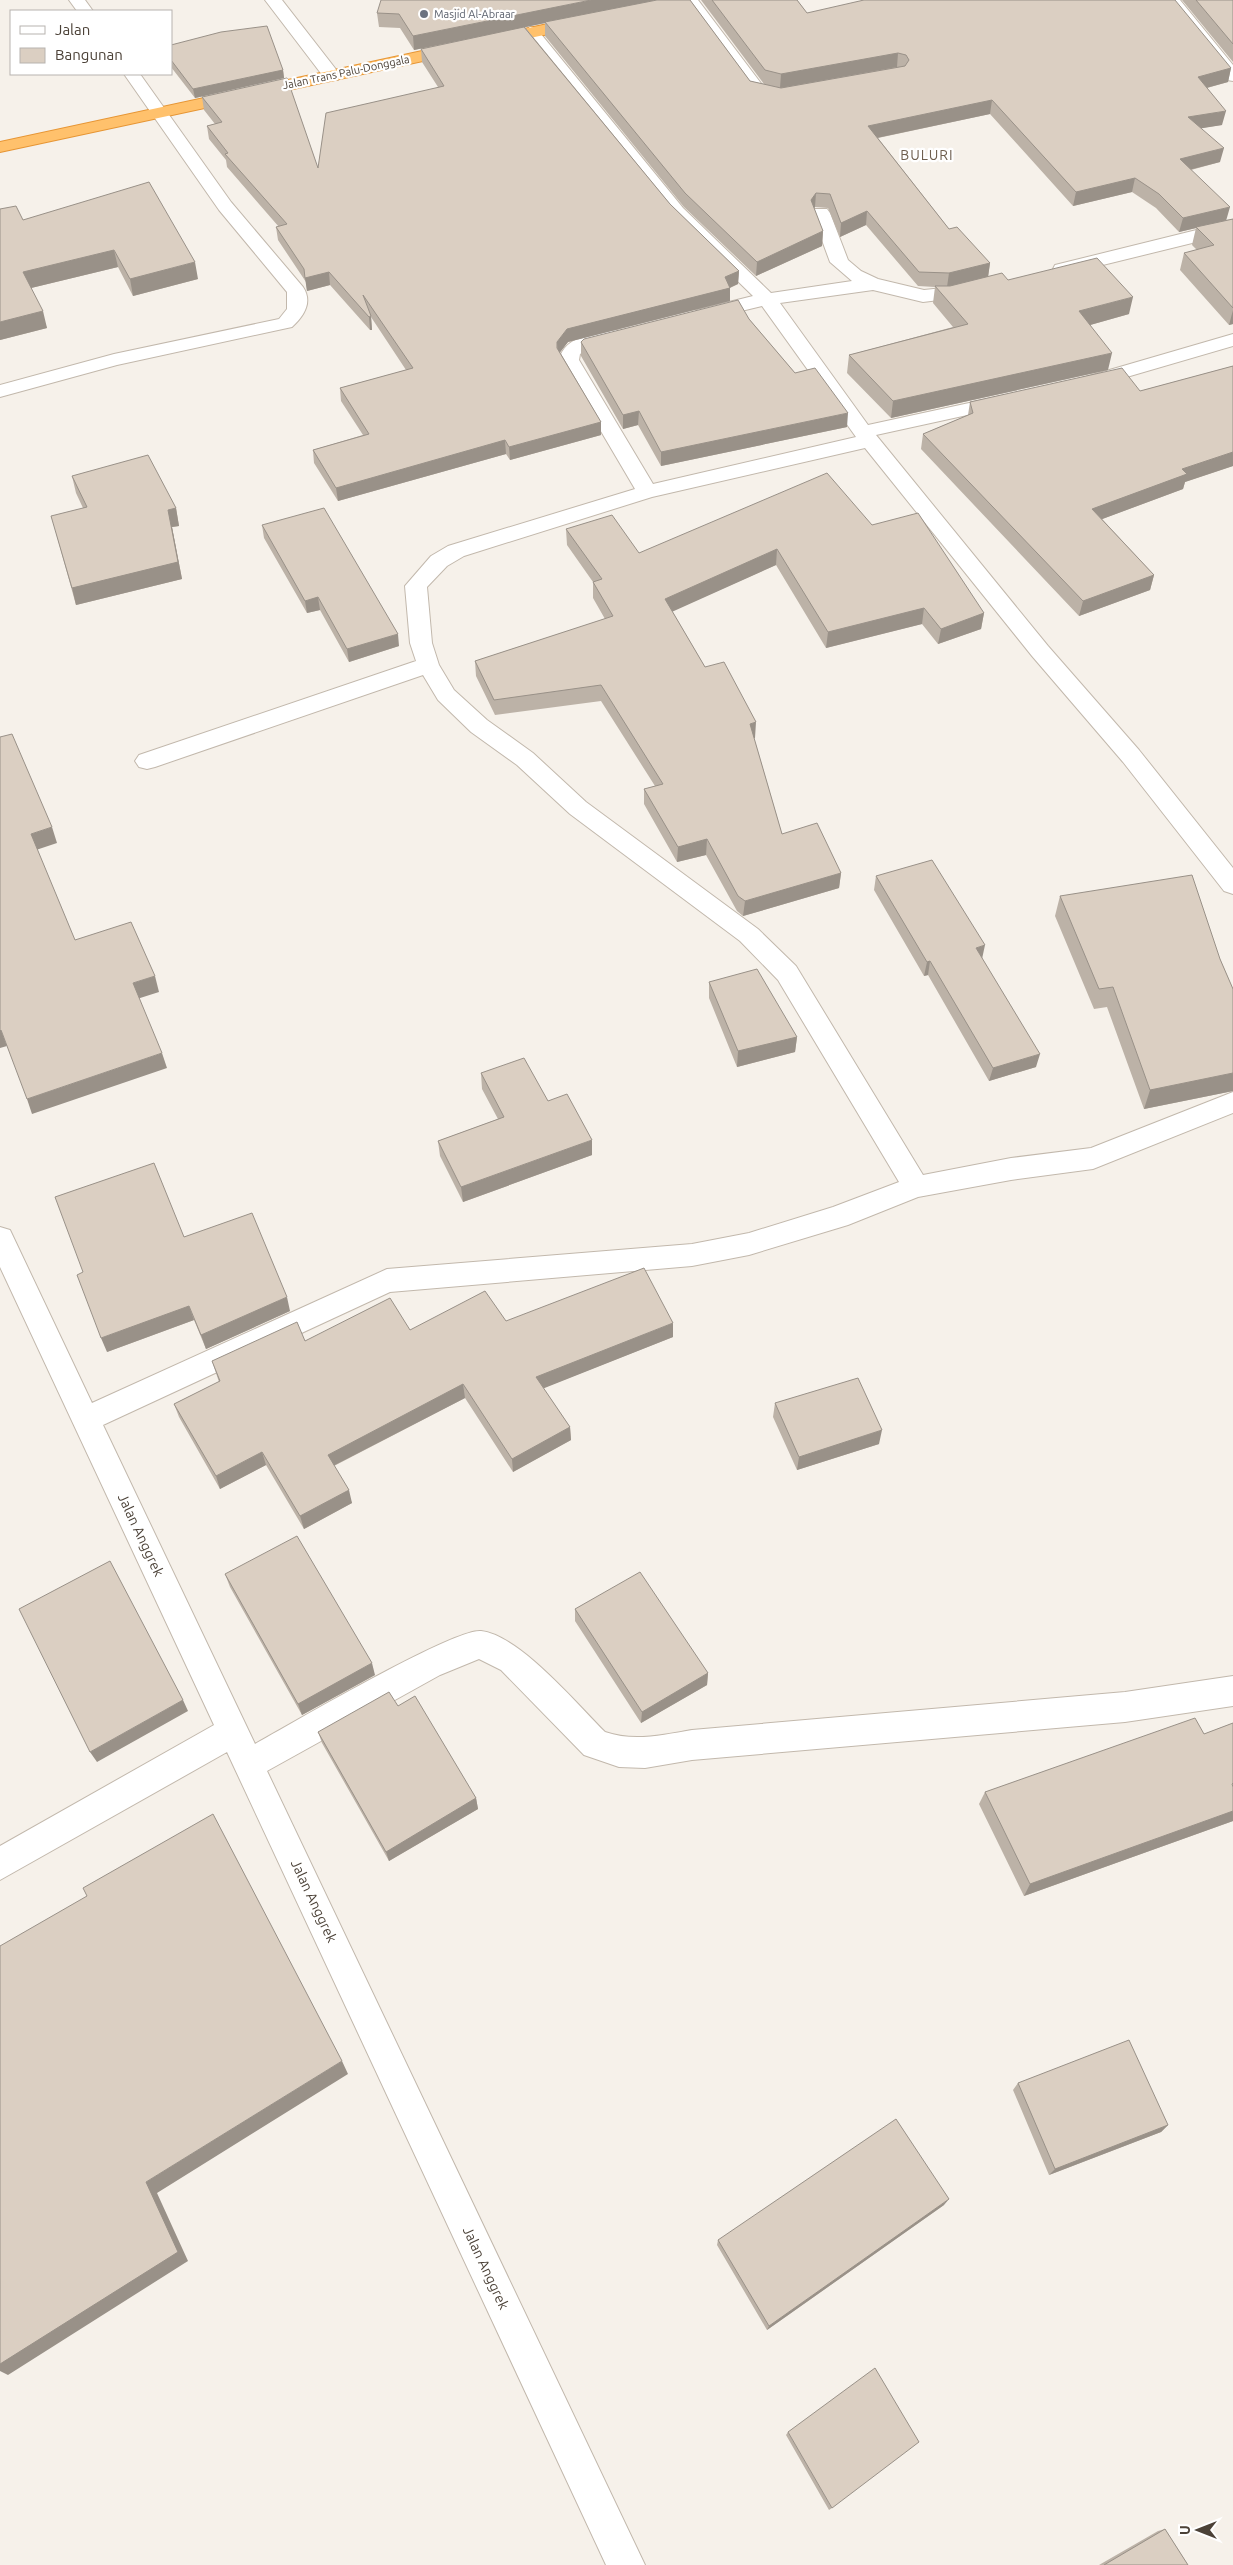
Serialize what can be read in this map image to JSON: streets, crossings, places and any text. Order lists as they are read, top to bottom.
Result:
{
  "streets": {
    "highway": ["Jalan Trans Palu-Donggala"],
    "street": ["Jalan Anggrek"]
  },
  "districts": ["BULURI"],
  "places": ["Masjid Al-Abraar"],
  "legend": ["Jalan", "Bangunan"],
  "north": "left"
}
